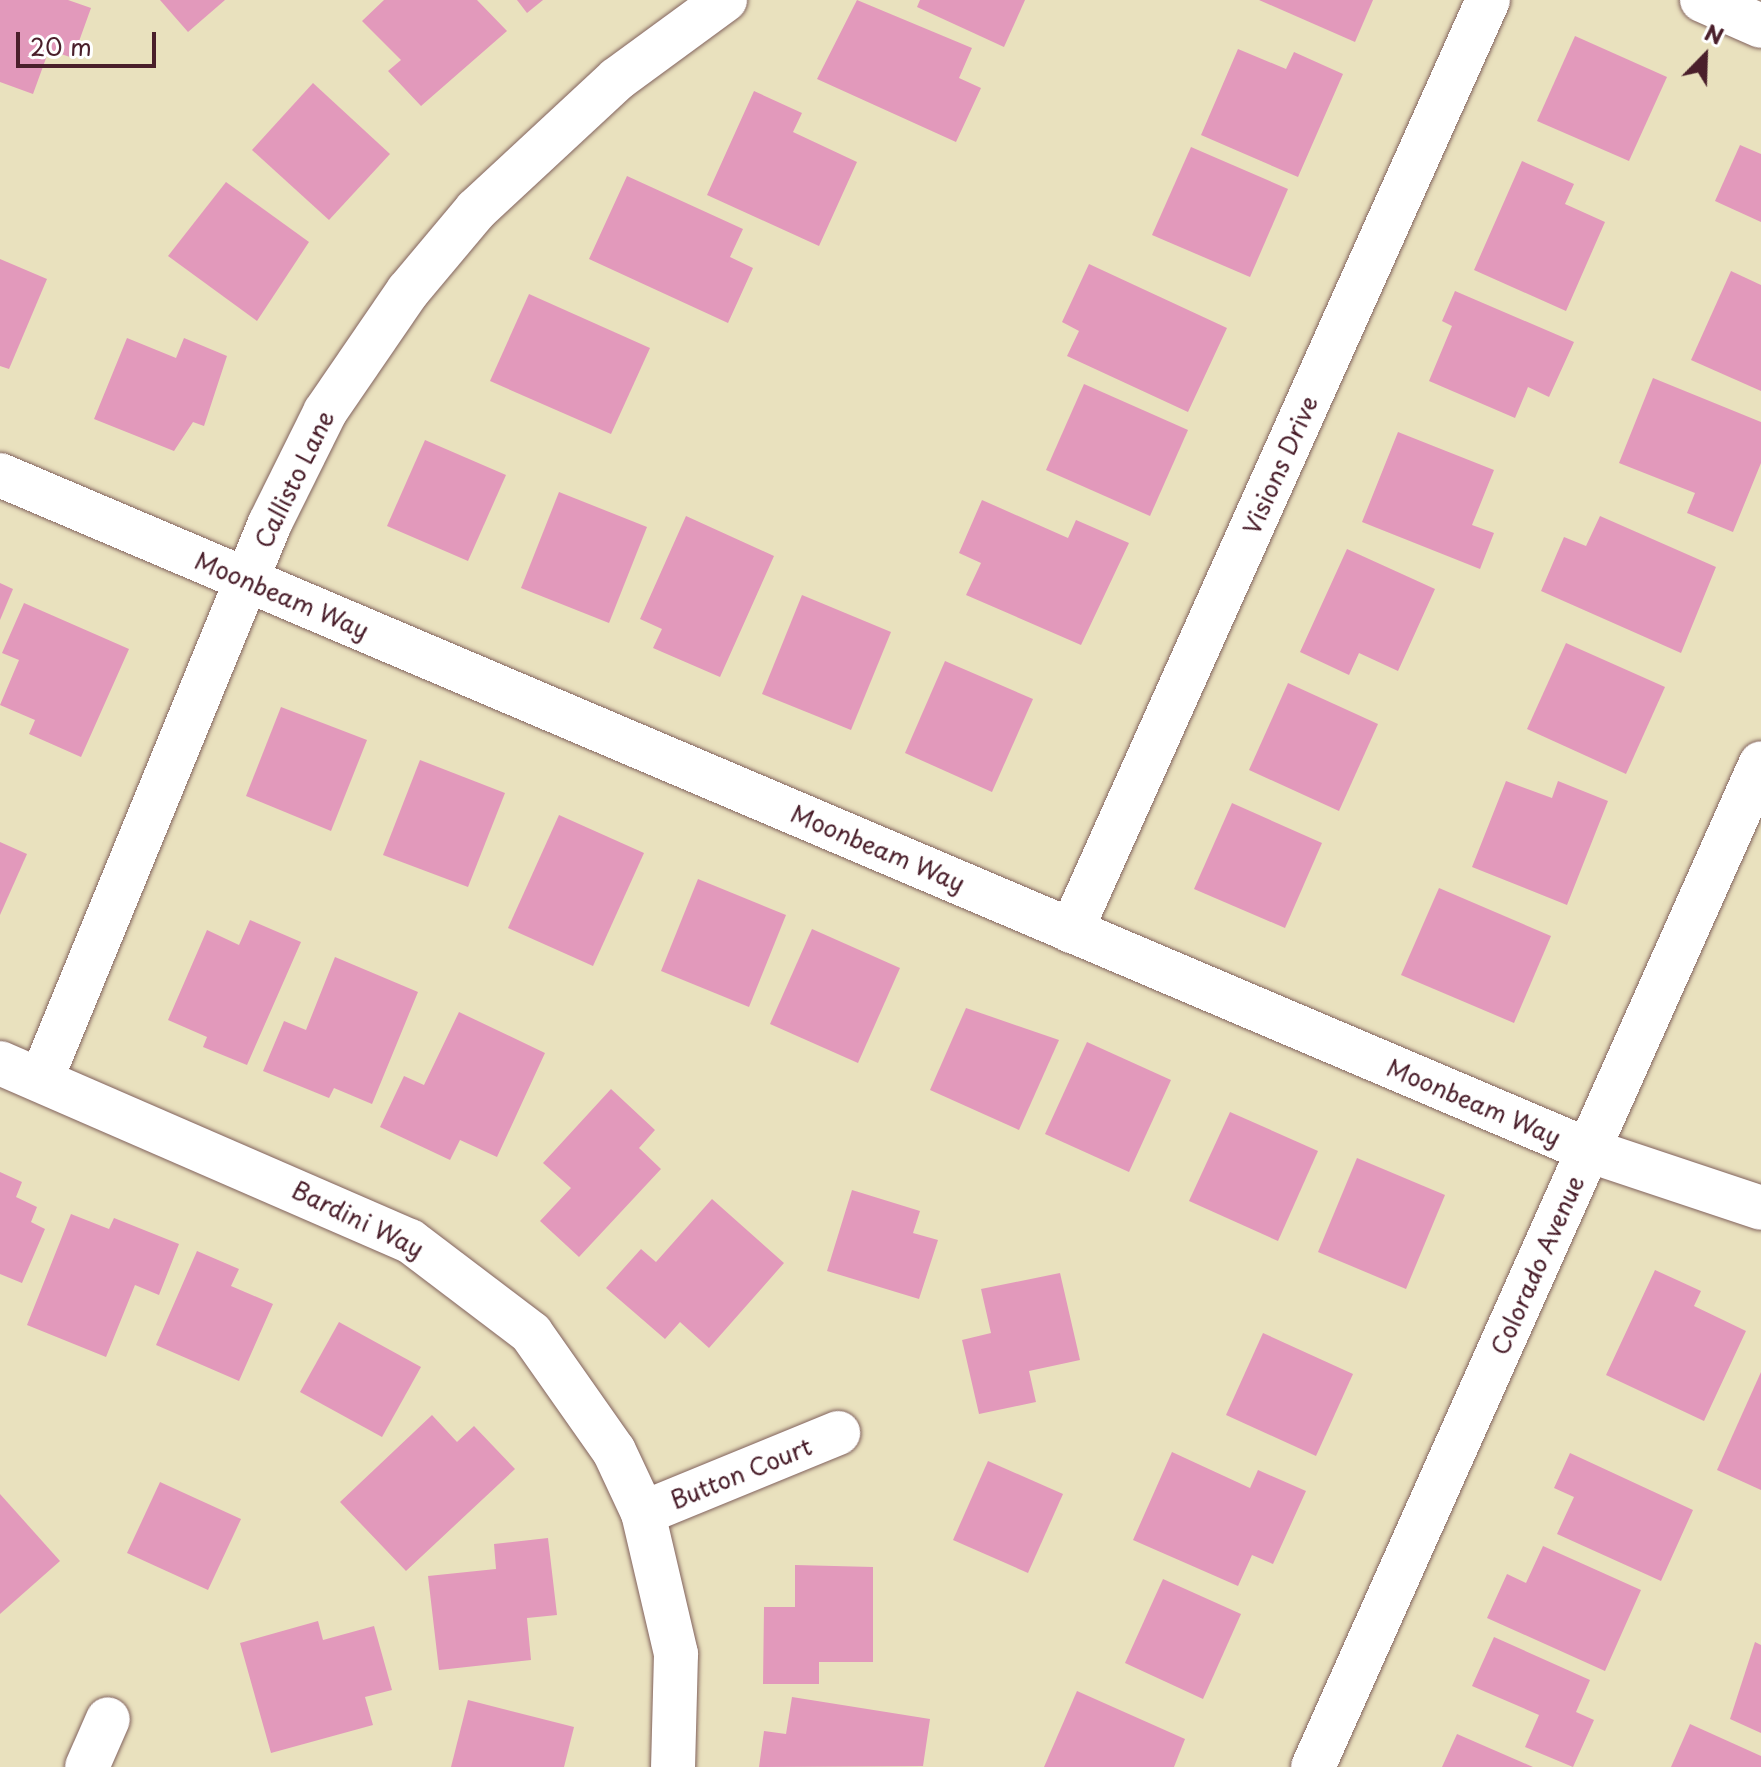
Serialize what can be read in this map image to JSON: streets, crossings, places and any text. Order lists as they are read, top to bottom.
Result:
{
  "streets": {
    "street": [
      "Visions Drive",
      "Callisto Lane",
      "Moonbeam Way",
      "Bardini Way",
      "Colorado Avenue",
      "Button Court"
    ]
  },
  "crossings": [
    ["Visions Drive", "Moonbeam Way"],
    ["Callisto Lane", "Moonbeam Way"],
    ["Callisto Lane", "Bardini Way"],
    ["Moonbeam Way", "Colorado Avenue"],
    ["Bardini Way", "Button Court"]
  ],
  "scale_bar": "20 m",
  "north": "top right"
}
